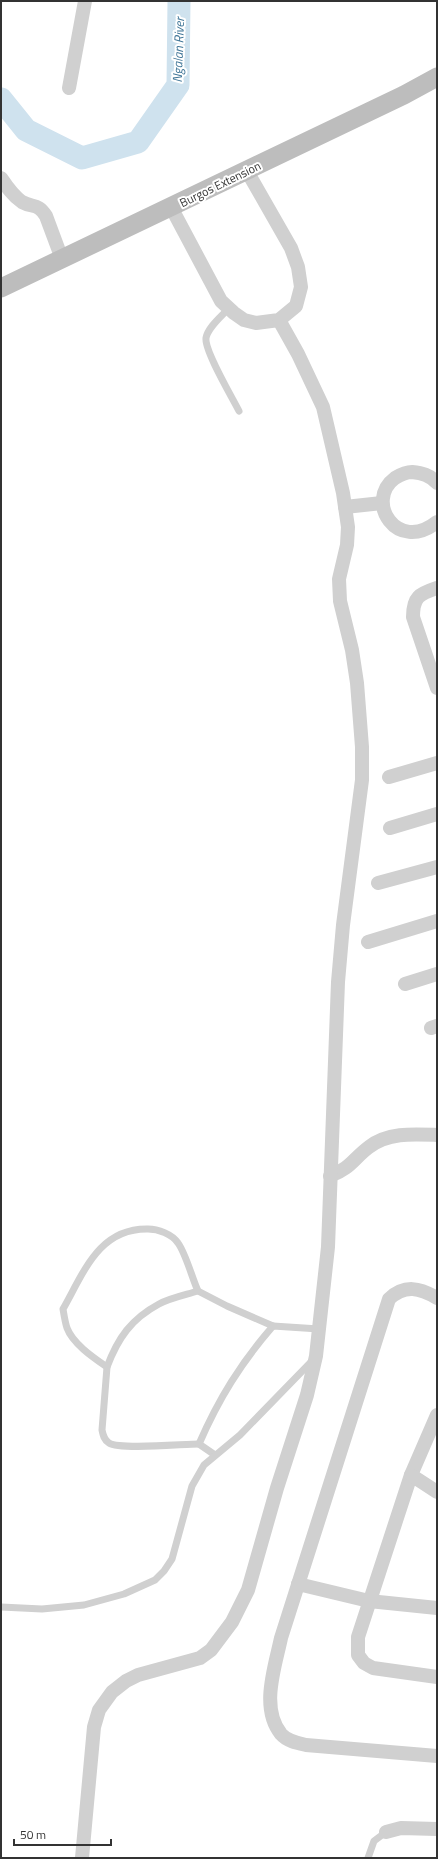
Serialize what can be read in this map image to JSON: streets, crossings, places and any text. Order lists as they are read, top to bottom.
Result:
{
  "streets": {
    "main road": ["Burgos Extension"]
  },
  "water": ["Ngalan River"],
  "scale_bar": "50 m"
}
